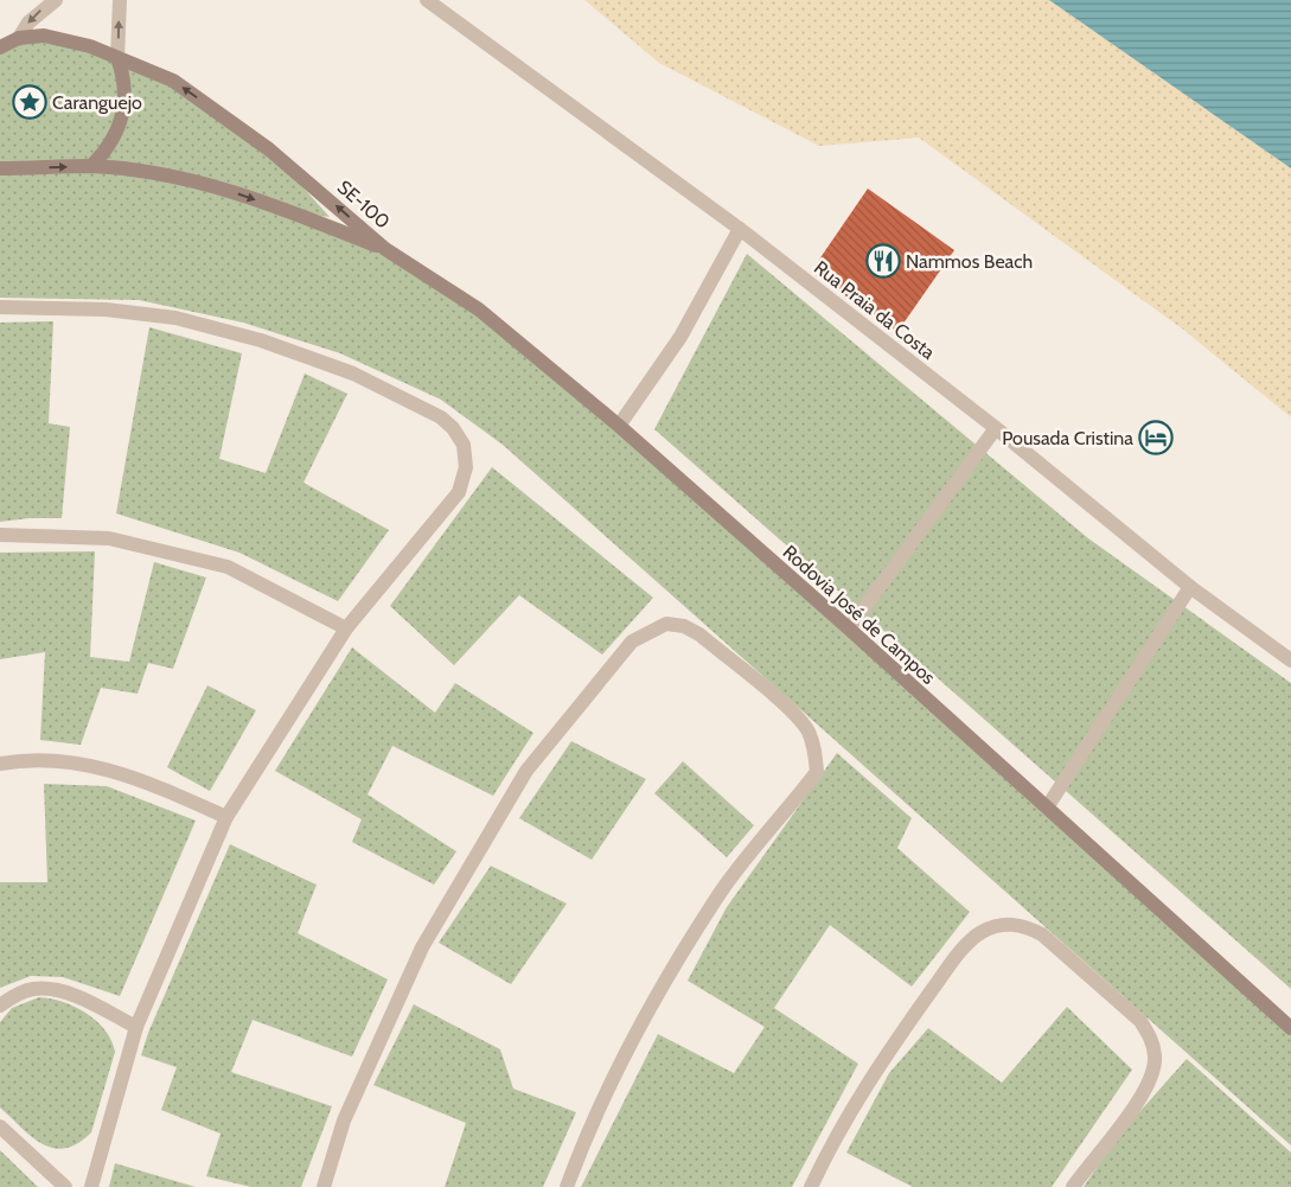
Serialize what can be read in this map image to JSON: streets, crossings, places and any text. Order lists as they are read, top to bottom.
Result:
{
  "streets": {
    "main road": ["SE-100", "Rodovia José de Campos"],
    "street": ["Rua Praia da Costa"]
  },
  "crossings": [
    ["SE-100", "Rodovia José de Campos"]
  ],
  "places": {
    "place": ["Caranguejo"],
    "restaurant": ["Nammos Beach"],
    "hotel": ["Pousada Cristina"]
  }
}
